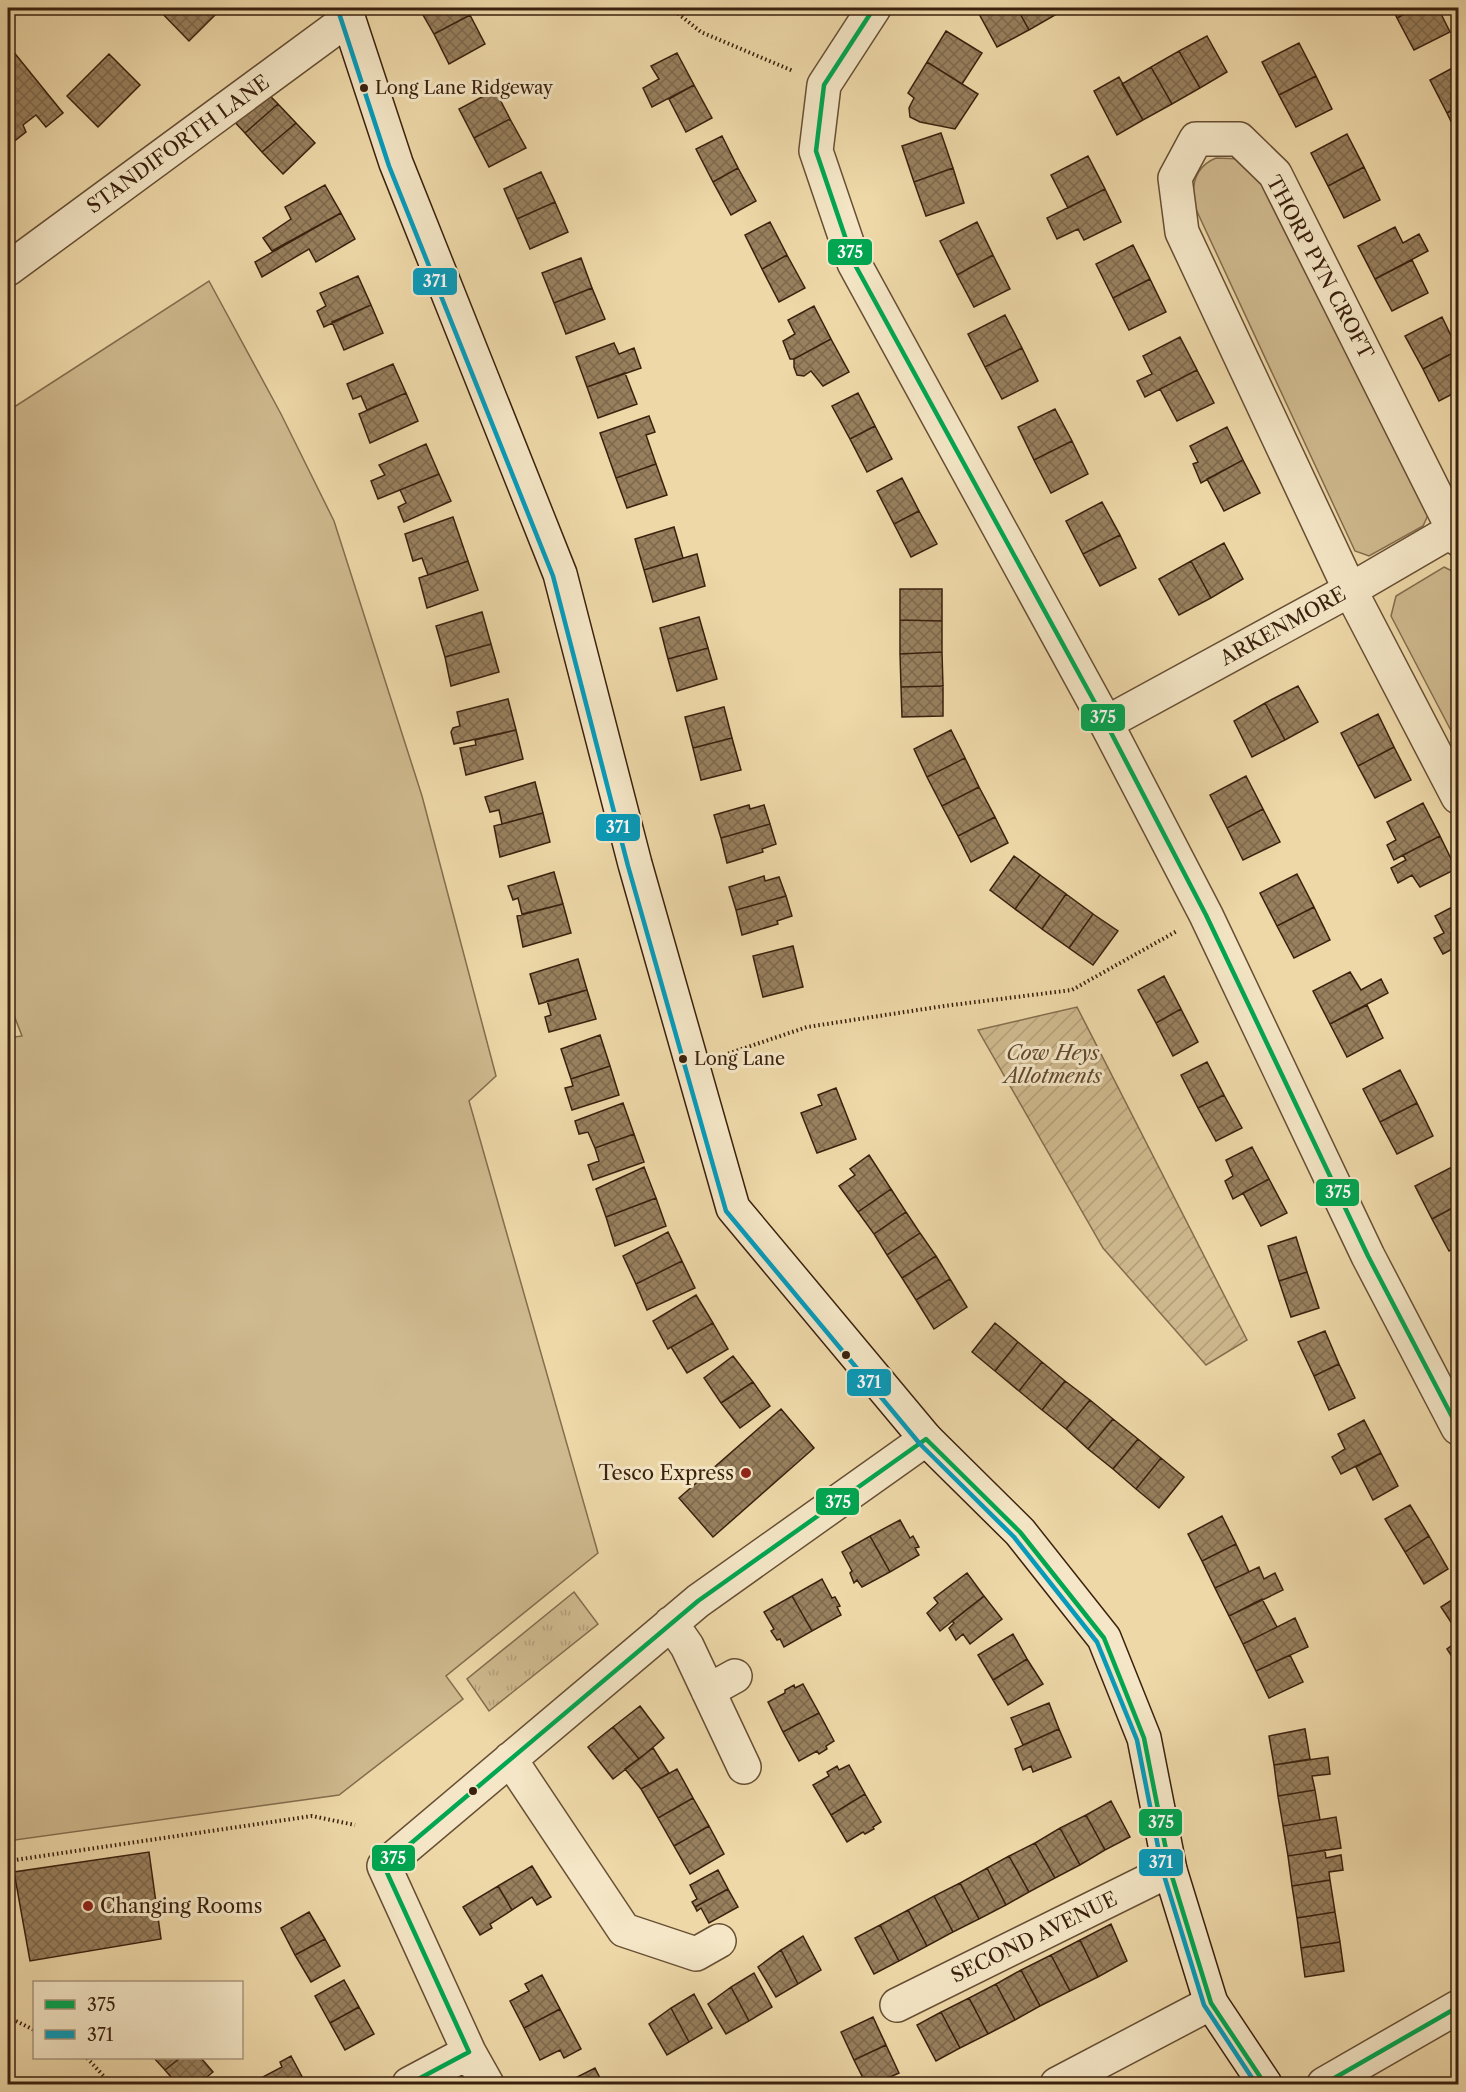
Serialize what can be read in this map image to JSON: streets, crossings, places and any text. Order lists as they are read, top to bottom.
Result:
{
  "streets": {
    "street": [
      "STANDIFORTH LANE",
      "THORP PYN CROFT",
      "ARKENMORE",
      "SECOND AVENUE"
    ]
  },
  "crossings": [
    ["THORP PYN CROFT", "ARKENMORE"]
  ],
  "parks": ["Cow Heys Allotments"],
  "places": [
    "Long Lane Ridgeway",
    "Long Lane",
    "Tesco Express",
    "Changing Rooms"
  ],
  "lines": ["transit line 375", "transit line 371"],
  "legend": ["375", "371"]
}
